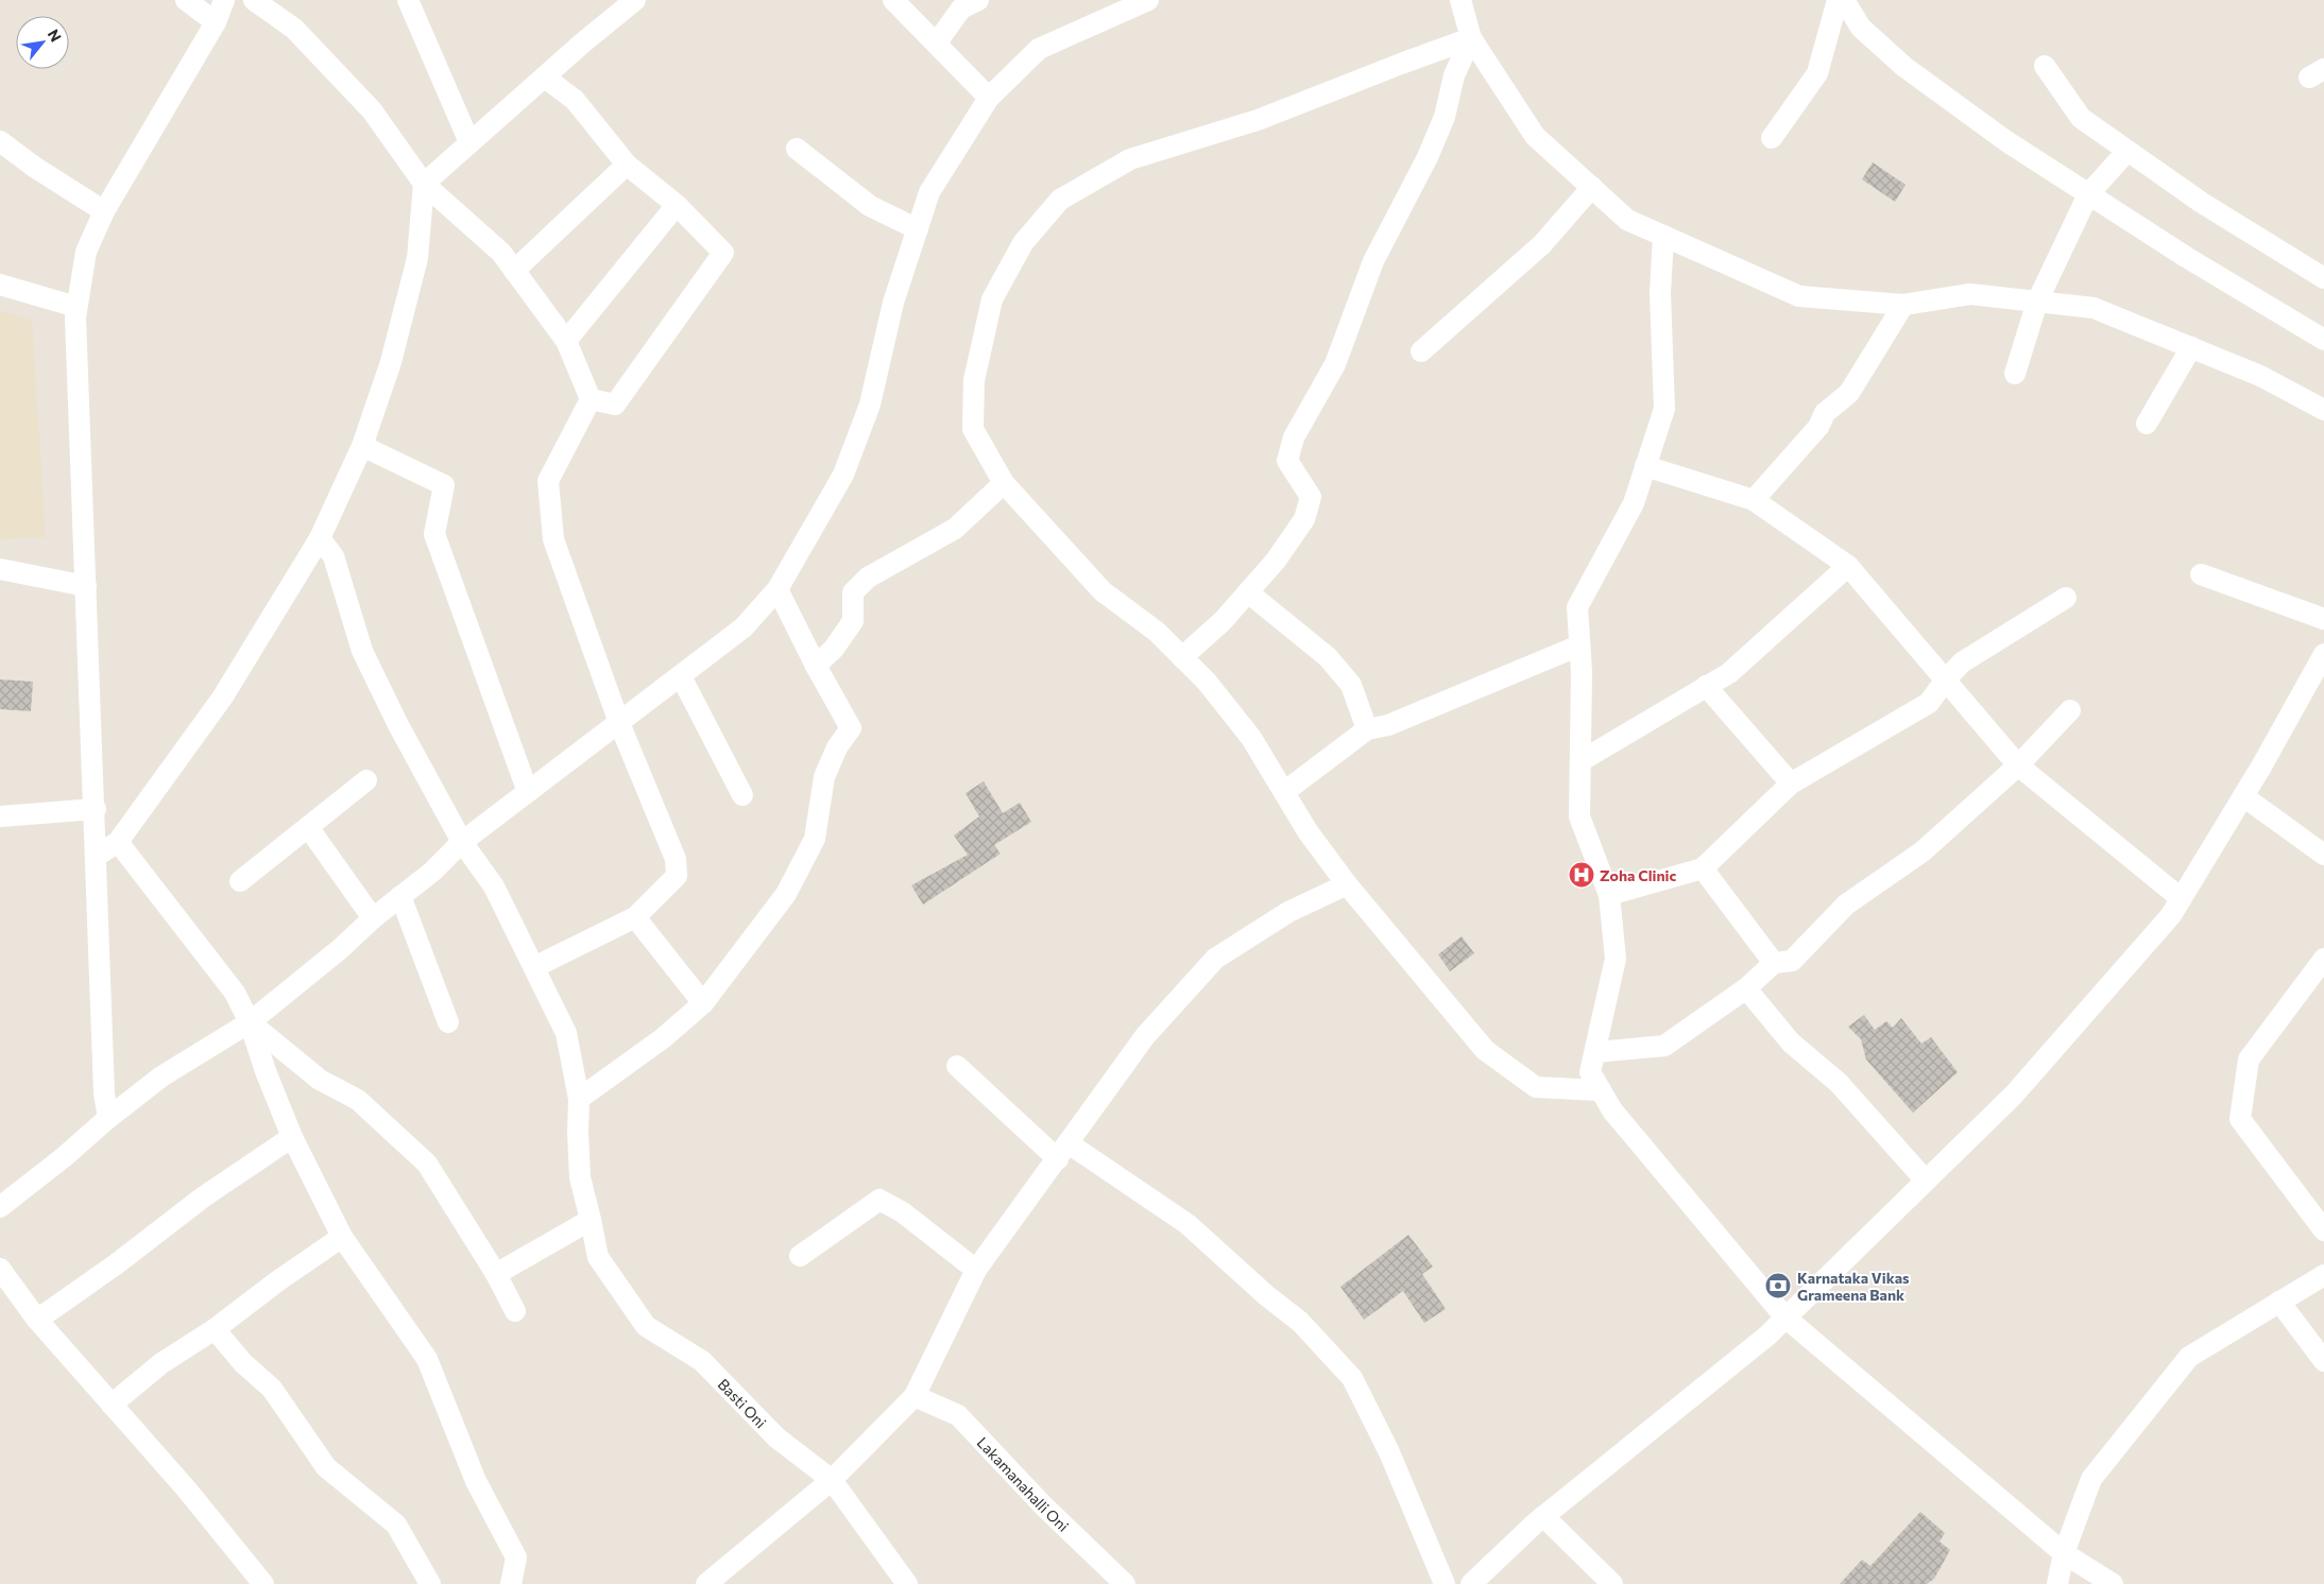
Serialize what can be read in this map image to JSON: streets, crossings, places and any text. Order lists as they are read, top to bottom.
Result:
{
  "streets": {
    "street": ["Basti Oni", "Lakamanahalli Oni"]
  },
  "places": {
    "hospital": ["Zoha Clinic"],
    "bank": ["Karnataka Vikas Grameena Bank"]
  },
  "north": "top right"
}
